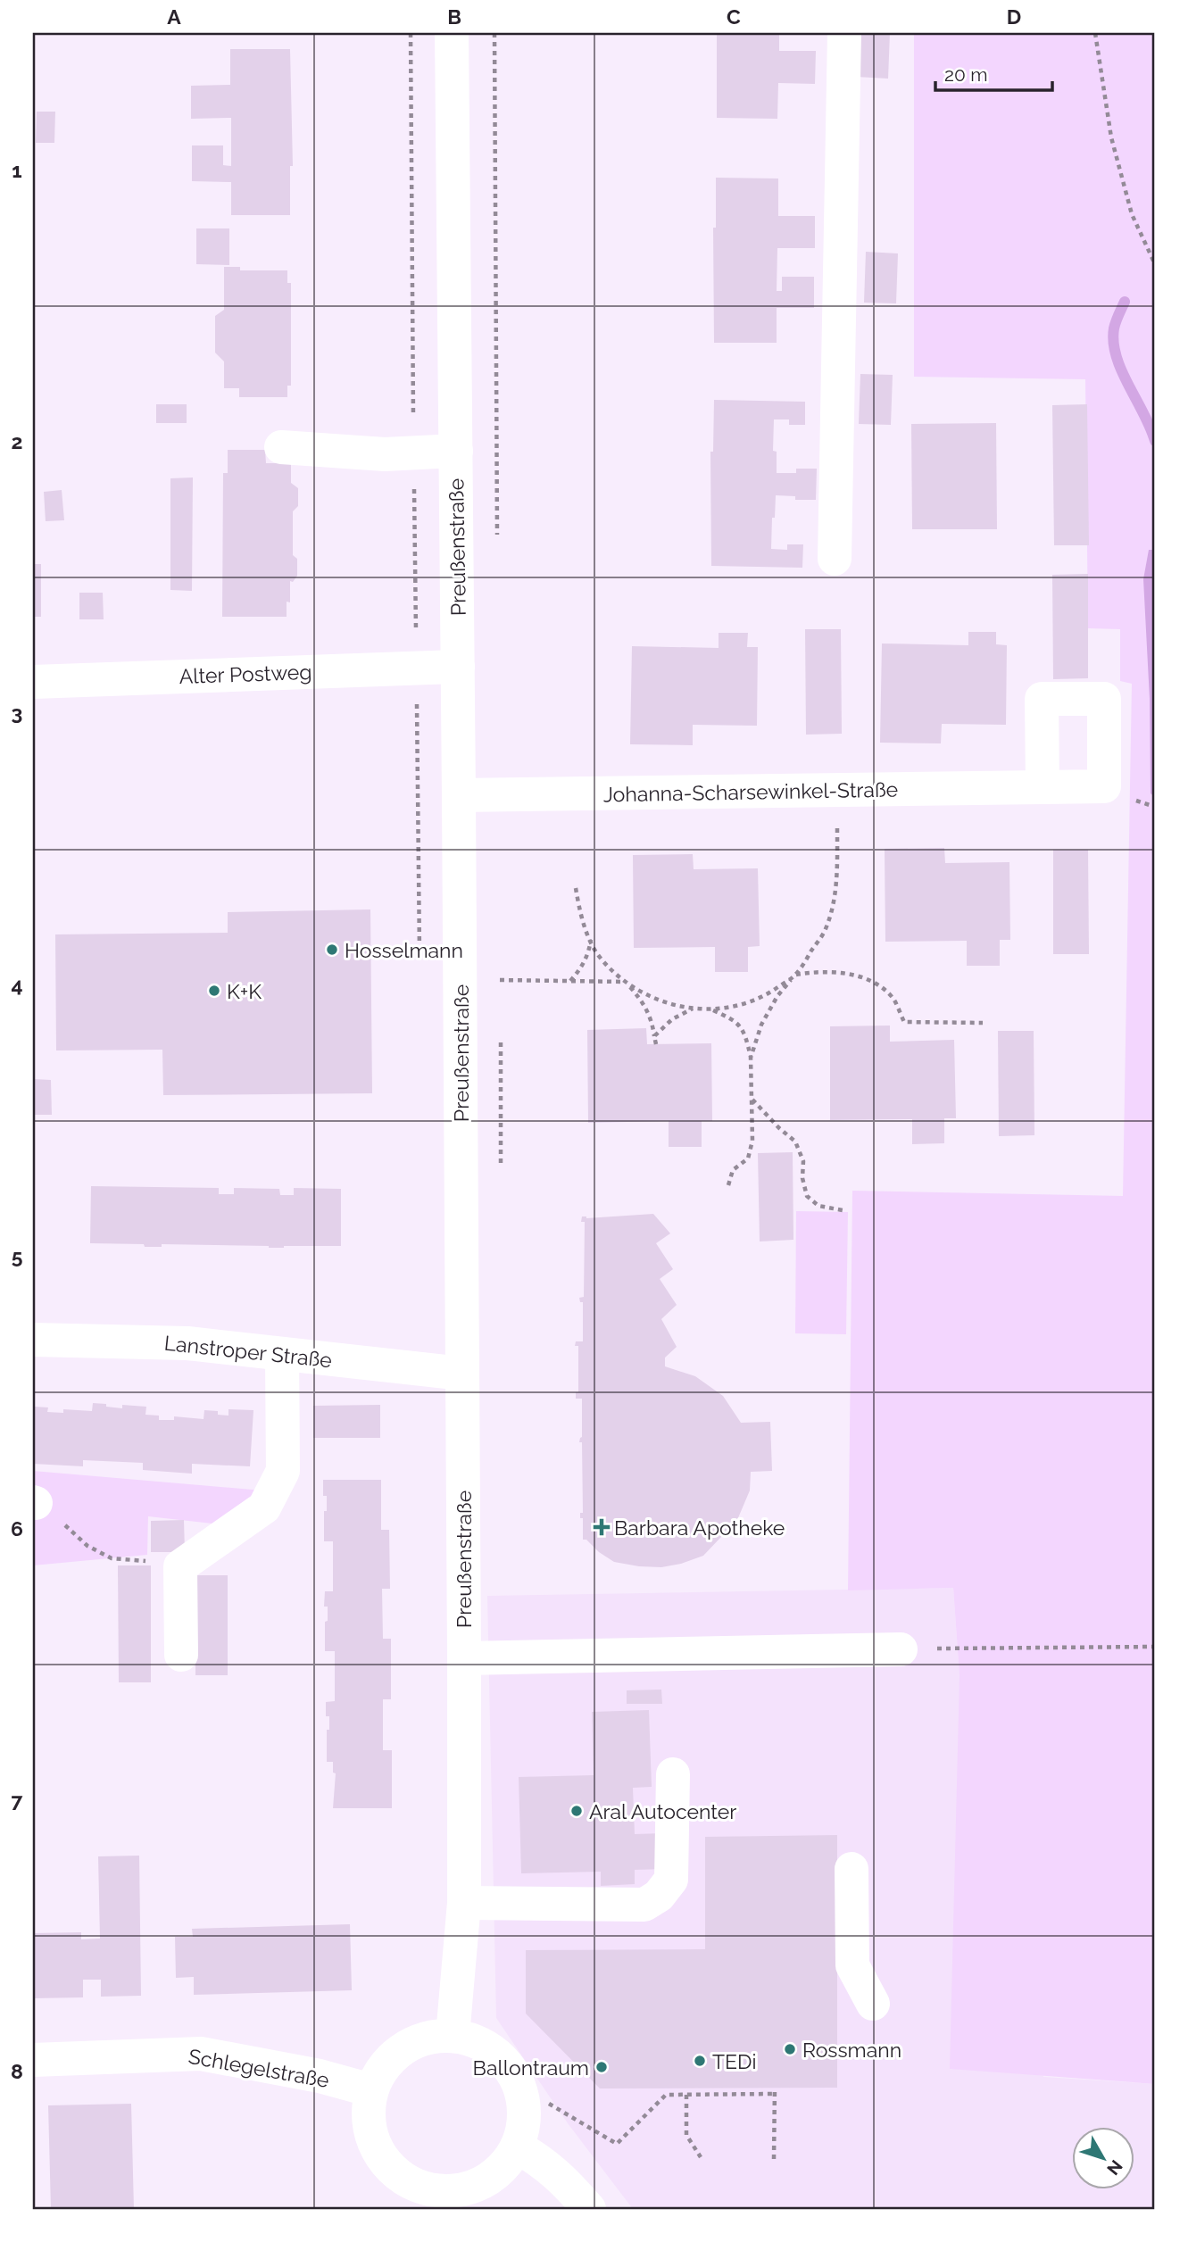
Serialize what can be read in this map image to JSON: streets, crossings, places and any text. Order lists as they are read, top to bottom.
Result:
{
  "streets": {
    "street": [
      "Preußenstraße",
      "Alter Postweg",
      "Johanna-Scharsewinkel-Straße",
      "Lanstroper Straße",
      "Schlegelstraße"
    ]
  },
  "crossings": [
    ["Preußenstraße", "Alter Postweg"],
    ["Preußenstraße", "Johanna-Scharsewinkel-Straße"],
    ["Preußenstraße", "Lanstroper Straße"],
    ["Preußenstraße", "Schlegelstraße"]
  ],
  "places": {
    "other": [
      "Hosselmann",
      "K+K",
      "Aral Autocenter",
      "Rossmann",
      "TEDi",
      "Ballontraum"
    ],
    "health": ["Barbara Apotheke"]
  },
  "scale_bar": "20 m",
  "north": "bottom right",
  "grid": {
    "columns": [
      "A",
      "B",
      "C",
      "D"
    ],
    "rows": [
      "1",
      "2",
      "3",
      "4",
      "5",
      "6",
      "7",
      "8"
    ]
  }
}
